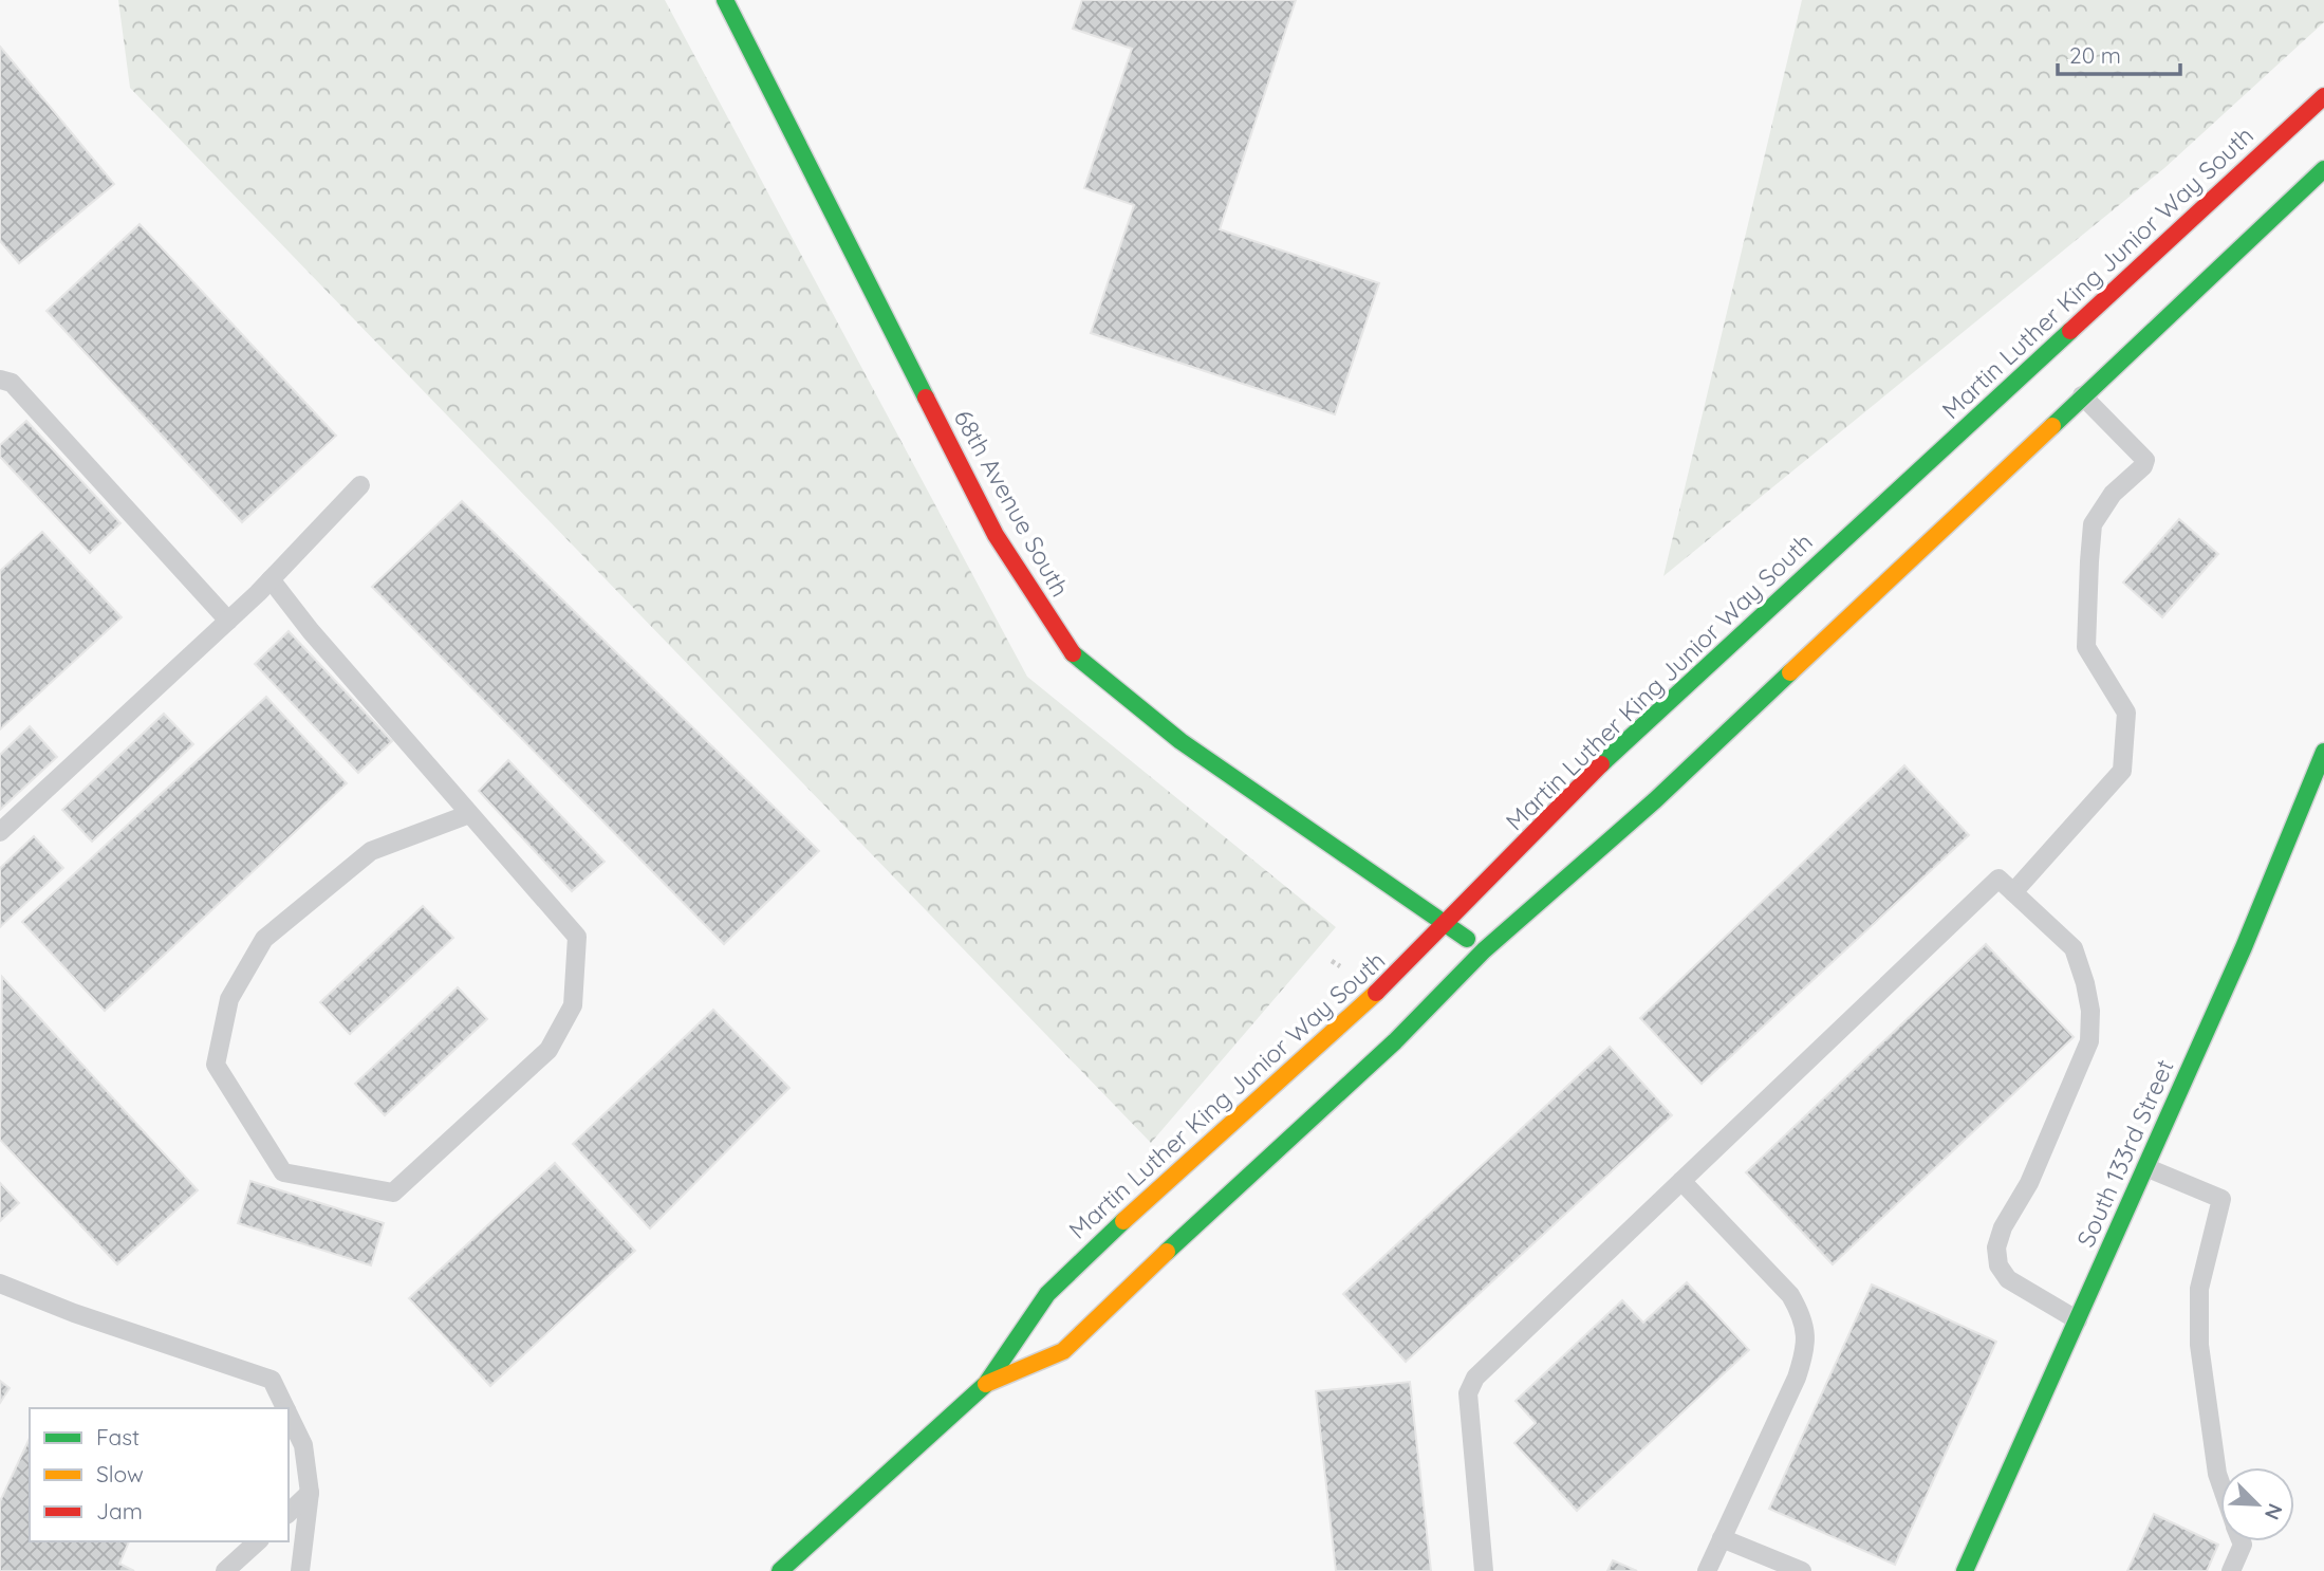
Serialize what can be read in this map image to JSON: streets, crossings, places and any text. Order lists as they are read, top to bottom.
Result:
{
  "streets": {
    "main road": ["Martin Luther King Junior Way South", "68th Avenue South", "South 133rd Street"]
  },
  "crossings": [
    ["Martin Luther King Junior Way South", "68th Avenue South"]
  ],
  "legend": ["Fast", "Slow", "Jam"],
  "scale_bar": "20 m",
  "north": "bottom right"
}
